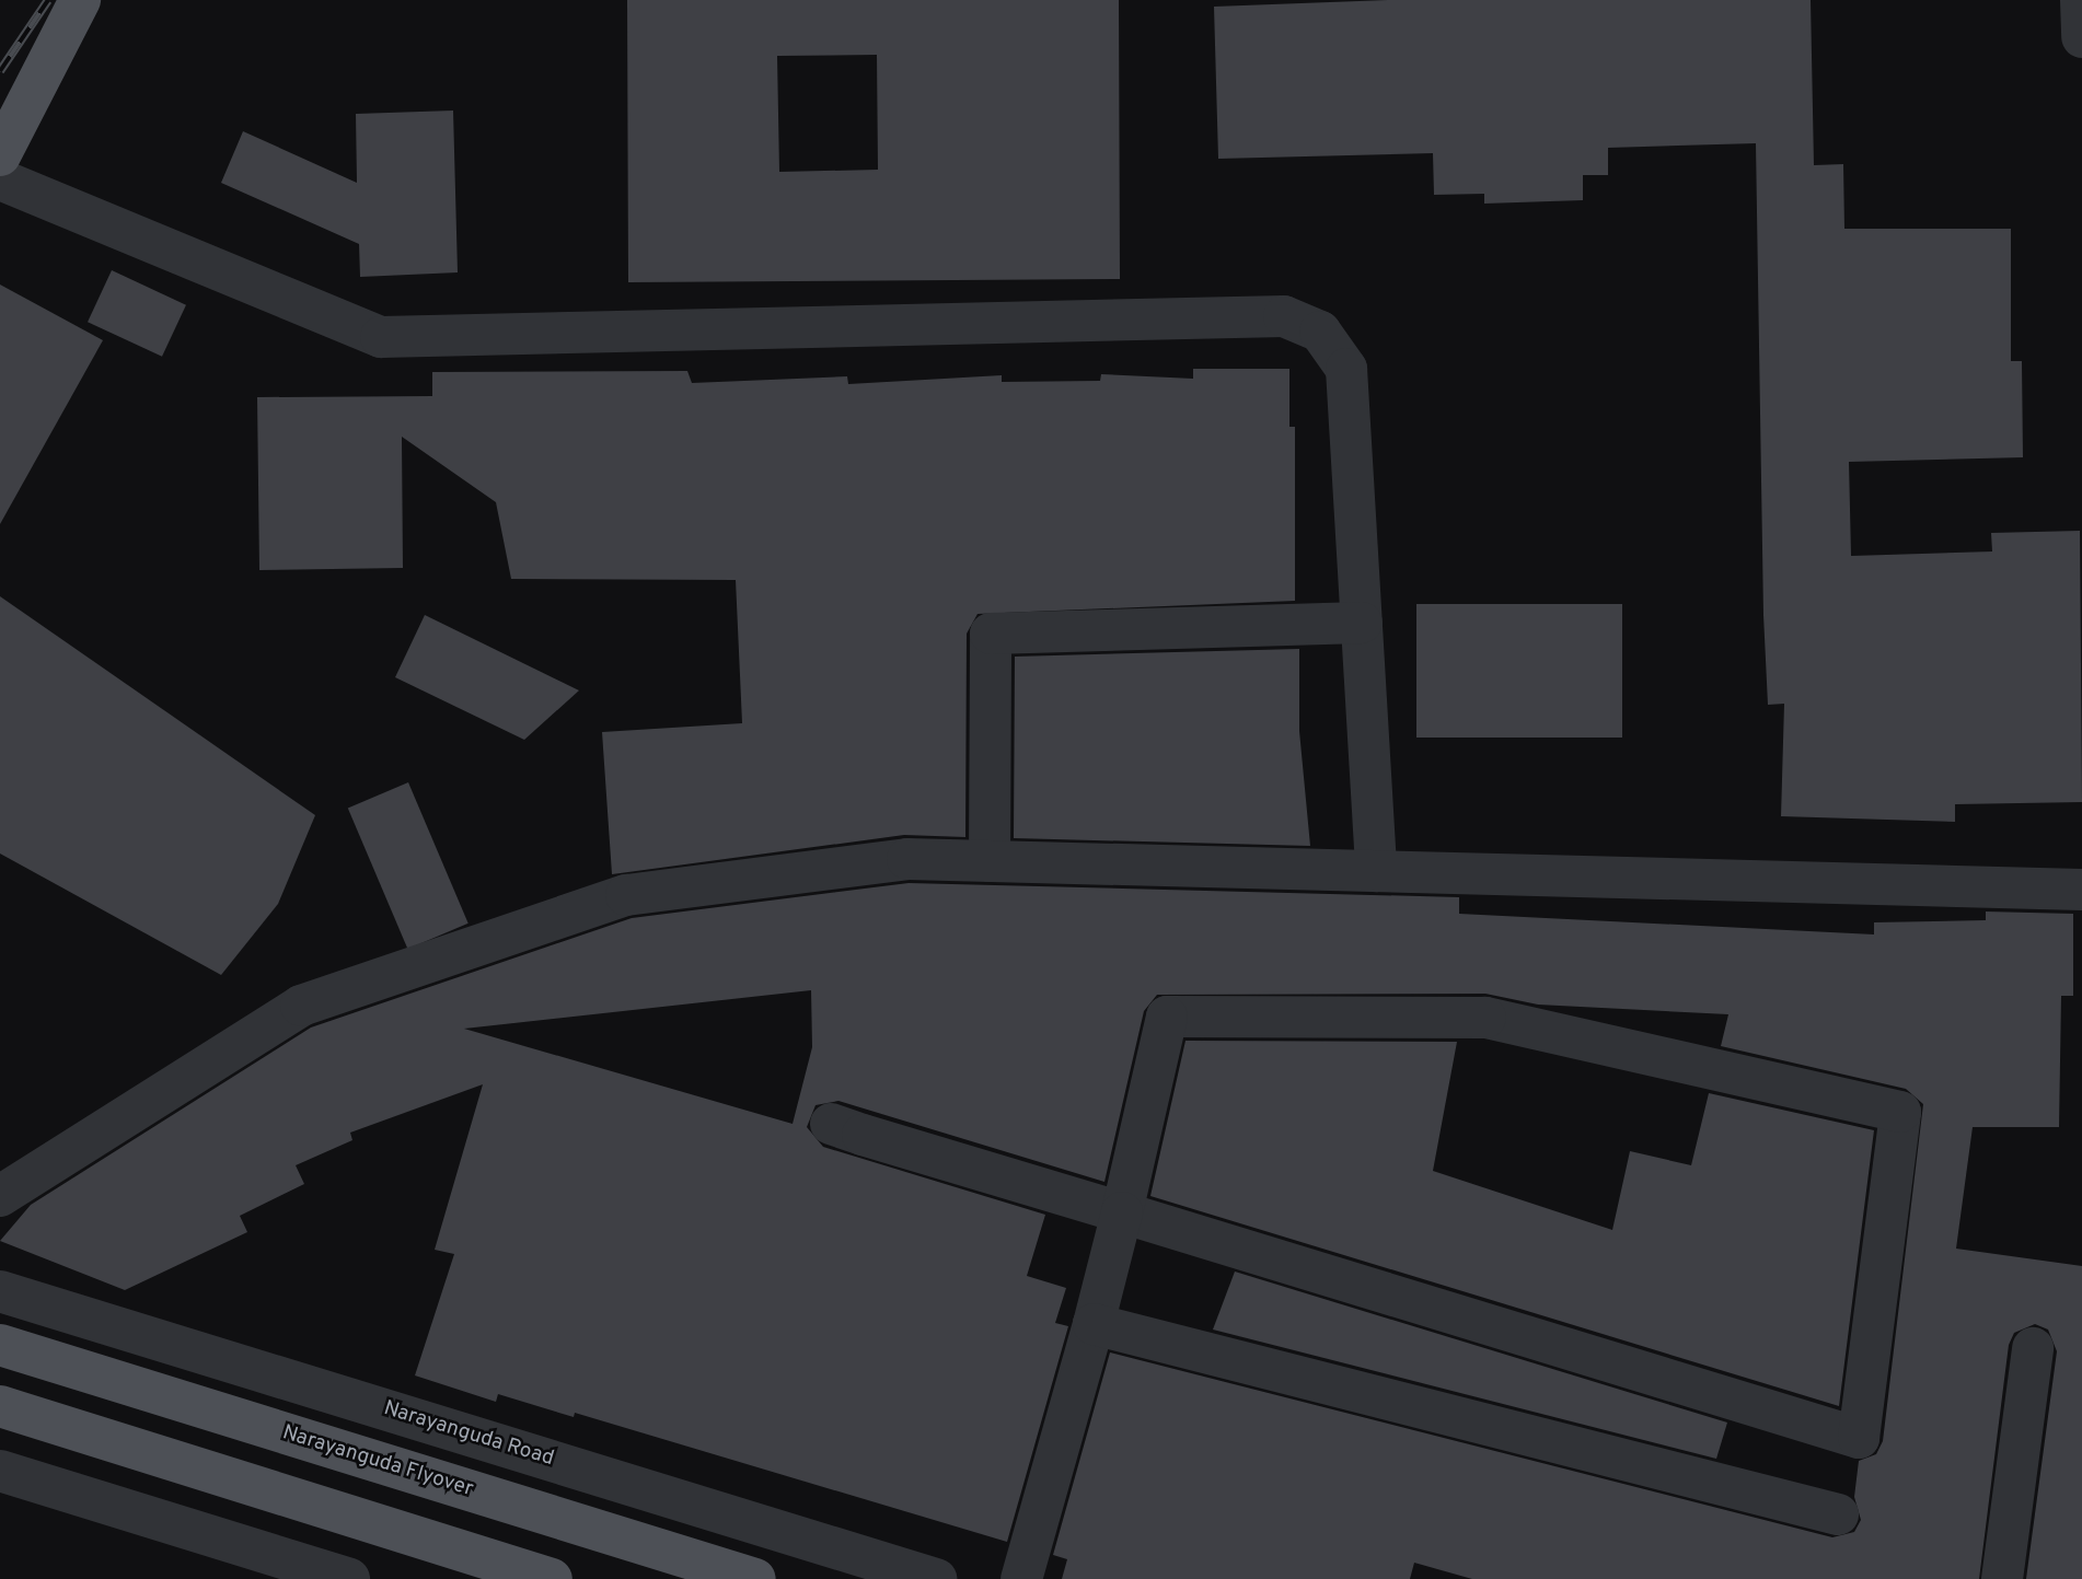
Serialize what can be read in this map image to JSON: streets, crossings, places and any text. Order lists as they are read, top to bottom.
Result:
{
  "streets": {
    "main road": ["Narayanguda Flyover"],
    "street": ["Narayanguda Road"]
  }
}
